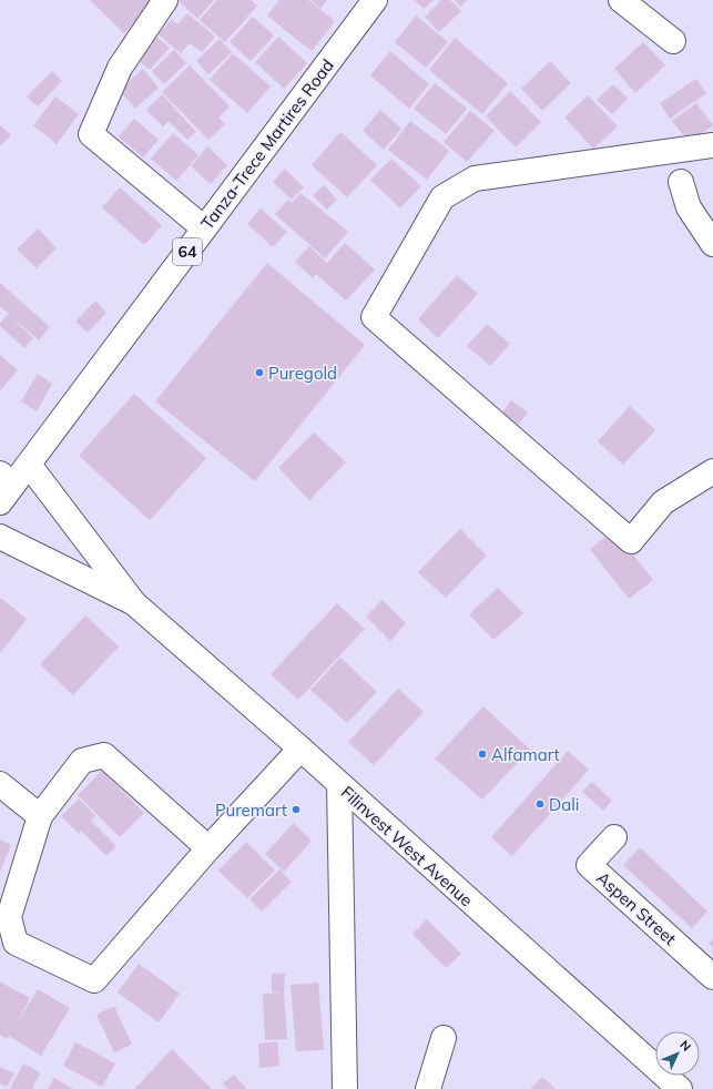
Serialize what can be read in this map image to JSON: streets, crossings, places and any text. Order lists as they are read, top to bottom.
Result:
{
  "streets": {
    "street": [
      "Tanza-Trece Martires Road",
      "64",
      "Filinvest West Avenue",
      "Aspen Street"
    ]
  },
  "crossings": [
    ["Tanza-Trece Martires Road", "Filinvest West Avenue"]
  ],
  "places": [
    "Puregold",
    "Alfamart",
    "Dali",
    "Puremart"
  ],
  "north": "top right"
}
